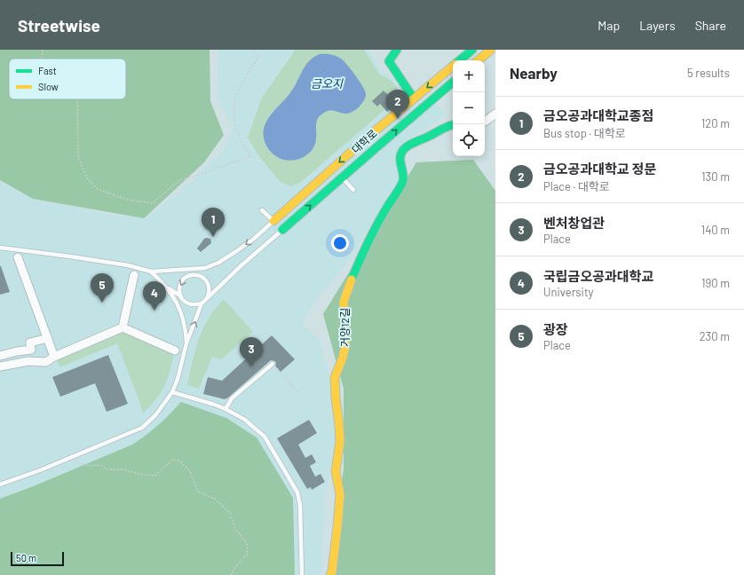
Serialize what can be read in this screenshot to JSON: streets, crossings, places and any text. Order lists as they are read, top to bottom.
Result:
{
  "streets": {
    "street": ["대학로", "거양12길"]
  },
  "water": ["금오지"],
  "legend": ["Fast", "Slow"],
  "scale_bar": "50 m",
  "page": {
    "header": "Streetwise",
    "nav": ["Map", "Layers", "Share"],
    "heading": ["Nearby", "5 results"],
    "map_buttons": ["+", "−"],
    "pins": [
      "2",
      "1",
      "5",
      "4",
      "3"
    ],
    "list": [
      {
        "mark": "1",
        "name": "금오공과대학교종점",
        "note": "Bus stop · 대학로",
        "value": "120 m"
      },
      {
        "mark": "2",
        "name": "금오공과대학교 정문",
        "note": "Place · 대학로",
        "value": "130 m"
      },
      {
        "mark": "3",
        "name": "벤처창업관",
        "note": "Place",
        "value": "140 m"
      },
      {
        "mark": "4",
        "name": "국립금오공과대학교",
        "note": "University",
        "value": "190 m"
      },
      {
        "mark": "5",
        "name": "광장",
        "note": "Place",
        "value": "230 m"
      }
    ],
    "scale": "50 m"
  }
}
